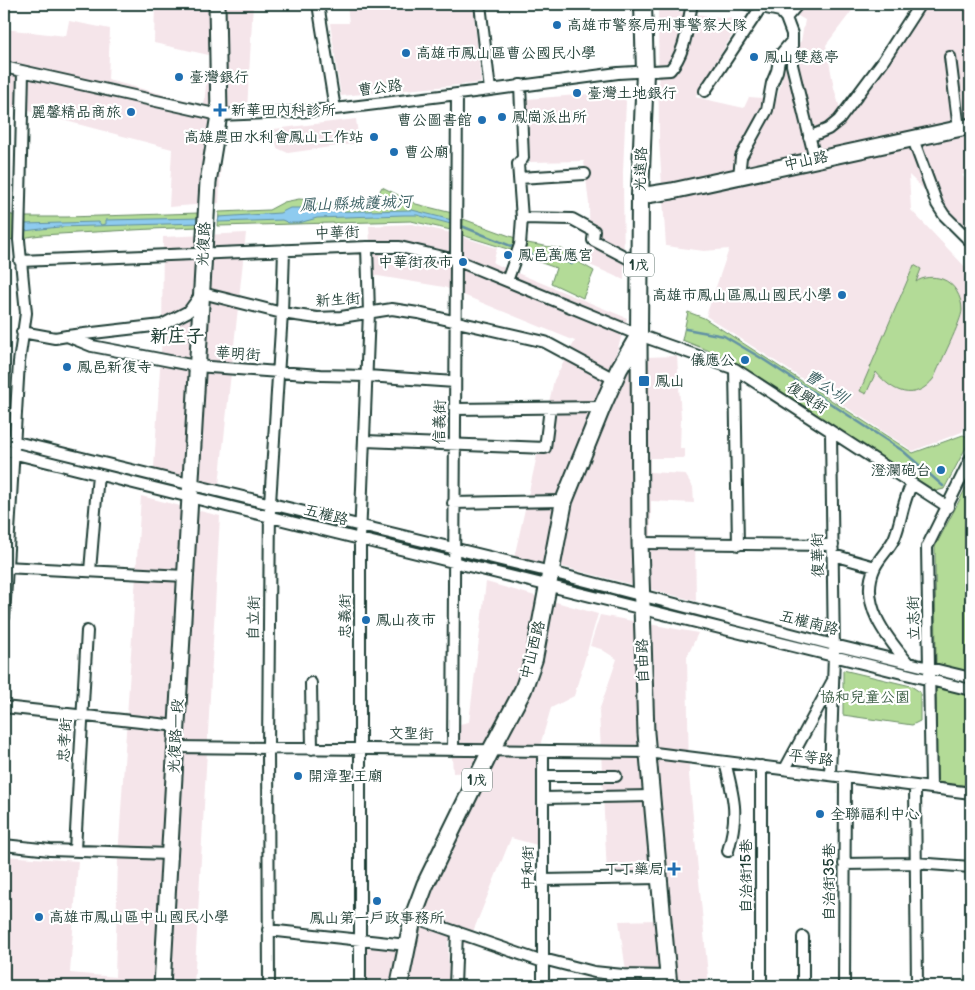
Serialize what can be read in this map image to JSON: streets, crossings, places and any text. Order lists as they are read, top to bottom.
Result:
{
  "streets": {
    "main road": ["光遠路", "1戊", "中山西路"],
    "street": [
      "曹公路",
      "中山路",
      "中華街",
      "光復路",
      "新生街",
      "華明街",
      "復興街",
      "信義街",
      "五權路",
      "復華街",
      "忠義街",
      "自立街",
      "立志街",
      "五權南路",
      "自由路",
      "文聖街",
      "光復路一段",
      "忠孝街",
      "平等路",
      "中和街",
      "自治街15巷",
      "自治街35巷"
    ]
  },
  "crossings": [
    ["曹公路", "光遠路"],
    ["曹公路", "光復路"],
    ["曹公路", "信義街"],
    ["中山路", "光遠路"],
    ["光遠路", "中華街"],
    ["光遠路", "復興街"],
    ["光遠路", "中山西路"],
    ["光遠路", "自由路"],
    ["中華街", "光復路"],
    ["中華街", "復興街"],
    ["中華街", "信義街"],
    ["中華街", "忠義街"],
    ["中華街", "自立街"],
    ["中華街", "中山西路"],
    ["中華街", "自由路"],
    ["光復路", "新生街"],
    ["光復路", "華明街"],
    ["光復路", "五權路"],
    ["光復路", "光復路一段"],
    ["新生街", "信義街"],
    ["新生街", "忠義街"],
    ["新生街", "自立街"],
    ["新生街", "中山西路"],
    ["華明街", "信義街"],
    ["華明街", "忠義街"],
    ["華明街", "自立街"],
    ["復興街", "復華街"],
    ["復興街", "立志街"],
    ["復興街", "中山西路"],
    ["復興街", "自由路"],
    ["信義街", "五權路"],
    ["信義街", "文聖街"],
    ["五權路", "忠義街"],
    ["五權路", "自立街"],
    ["五權路", "五權南路"],
    ["五權路", "中山西路"],
    ["五權路", "自由路"],
    ["五權路", "光復路一段"],
    ["復華街", "五權南路"],
    ["復華街", "平等路"],
    ["忠義街", "文聖街"],
    ["自立街", "文聖街"],
    ["立志街", "五權南路"],
    ["立志街", "平等路"],
    ["五權南路", "自由路"],
    ["中山西路", "自由路"],
    ["中山西路", "文聖街"],
    ["自由路", "文聖街"],
    ["自由路", "平等路"],
    ["文聖街", "光復路一段"],
    ["文聖街", "平等路"],
    ["文聖街", "中和街"],
    ["平等路", "自治街15巷"],
    ["平等路", "自治街35巷"]
  ],
  "districts": ["新庄子"],
  "water": ["鳳山縣城護城河", "曹公圳"],
  "parks": ["協和兒童公園"],
  "places": {
    "other": [
      "高雄市警察局刑事警察大隊",
      "高雄市鳳山區曹公國民小學",
      "鳳山雙慈亭",
      "臺灣銀行",
      "臺灣土地銀行",
      "麗馨精品商旅",
      "鳳崗派出所",
      "曹公圖書館",
      "高雄農田水利會鳳山工作站",
      "曹公廟",
      "鳳邑萬應宮",
      "中華街夜市",
      "高雄市鳳山區鳳山國民小學",
      "儀應公",
      "鳳邑新復寺",
      "澄瀾砲台",
      "鳳山夜市",
      "開漳聖王廟",
      "全聯福利中心",
      "鳳山第一戶政事務所",
      "高雄市鳳山區中山國民小學"
    ],
    "health": ["新華田內科診所", "丁丁藥局"],
    "transit": ["鳳山"]
  }
}
